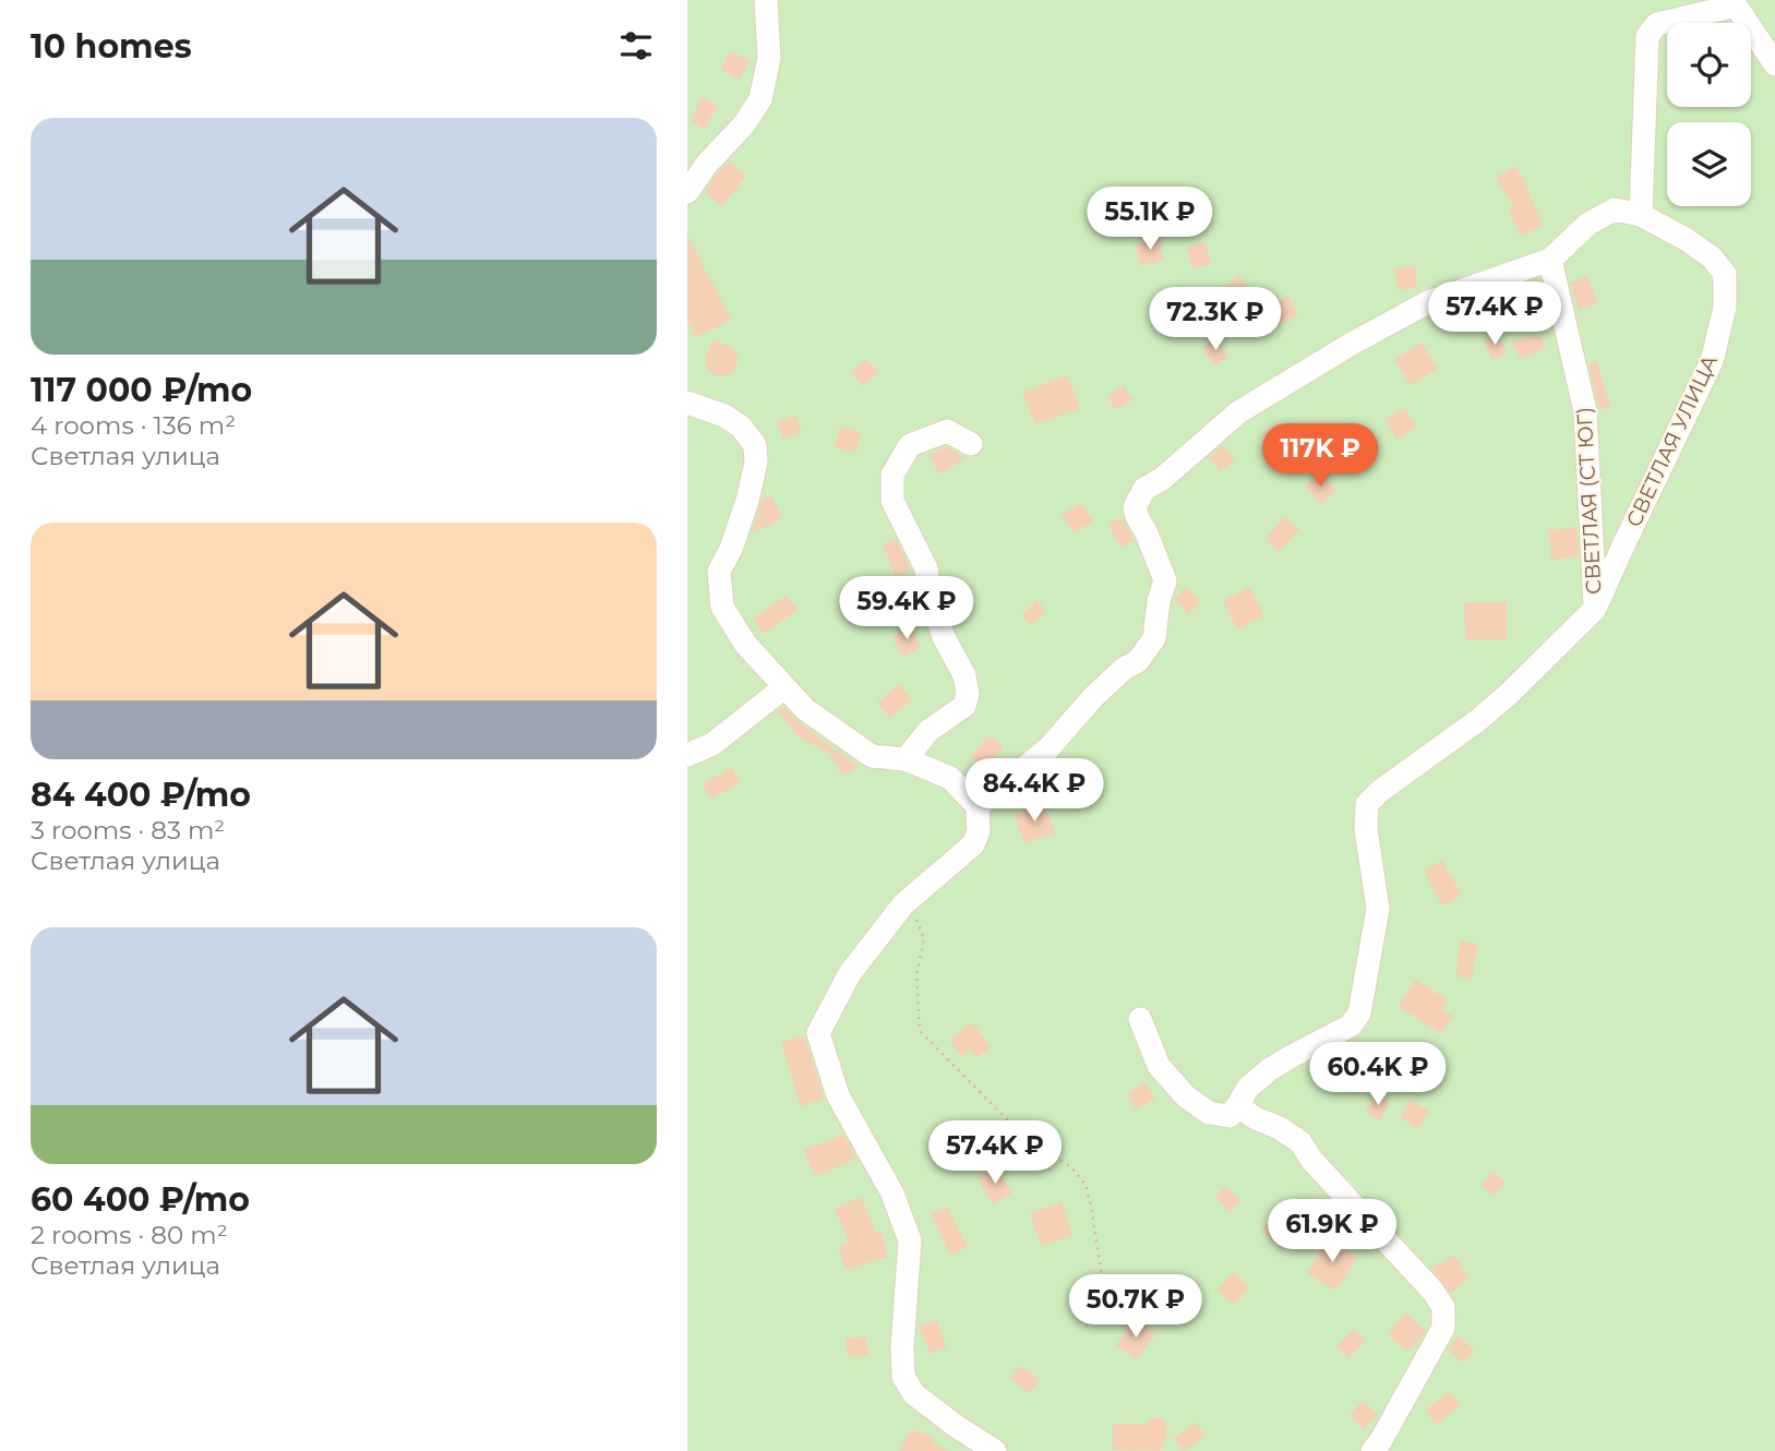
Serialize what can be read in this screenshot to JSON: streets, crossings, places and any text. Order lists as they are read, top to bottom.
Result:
{
  "streets": {
    "street": ["СВЕТЛАЯ УЛИЦА", "СВЕТЛАЯ (СТ ЮГ)"]
  },
  "crossings": [
    ["СВЕТЛАЯ УЛИЦА", "СВЕТЛАЯ (СТ ЮГ)"]
  ],
  "page": {
    "heading": "10 homes",
    "list": [
      {
        "name": "117 000 ₽/mo",
        "note": "4 rooms · 136 m² · Светлая улица"
      },
      {
        "name": "84 400 ₽/mo",
        "note": "3 rooms · 83 m² · Светлая улица"
      },
      {
        "name": "60 400 ₽/mo",
        "note": "2 rooms · 80 m² · Светлая улица"
      }
    ],
    "price": [
      "55.1K ₽",
      "57.4K ₽",
      "72.3K ₽",
      "117K ₽",
      "59.4K ₽",
      "84.4K ₽",
      "60.4K ₽",
      "57.4K ₽",
      "61.9K ₽",
      "50.7K ₽"
    ]
  }
}
